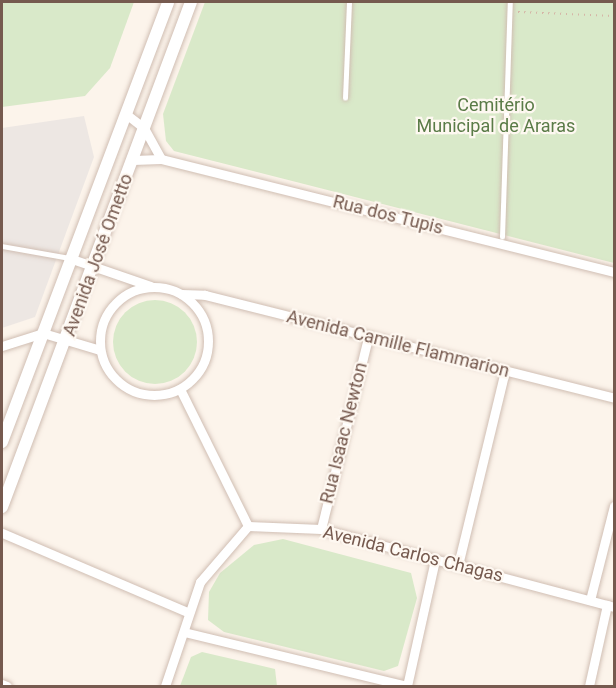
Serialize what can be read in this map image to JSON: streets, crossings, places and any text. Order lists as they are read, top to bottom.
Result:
{
  "streets": {
    "street": [
      "Rua dos Tupis",
      "Avenida José Ometto",
      "Avenida Camille Flammarion",
      "Rua Isaac Newton",
      "Avenida Carlos Chagas"
    ]
  },
  "crossings": [
    ["Rua dos Tupis", "Avenida José Ometto"],
    ["Avenida Camille Flammarion", "Rua Isaac Newton"],
    ["Rua Isaac Newton", "Avenida Carlos Chagas"]
  ],
  "parks": ["Cemitério Municipal de Araras"]
}
